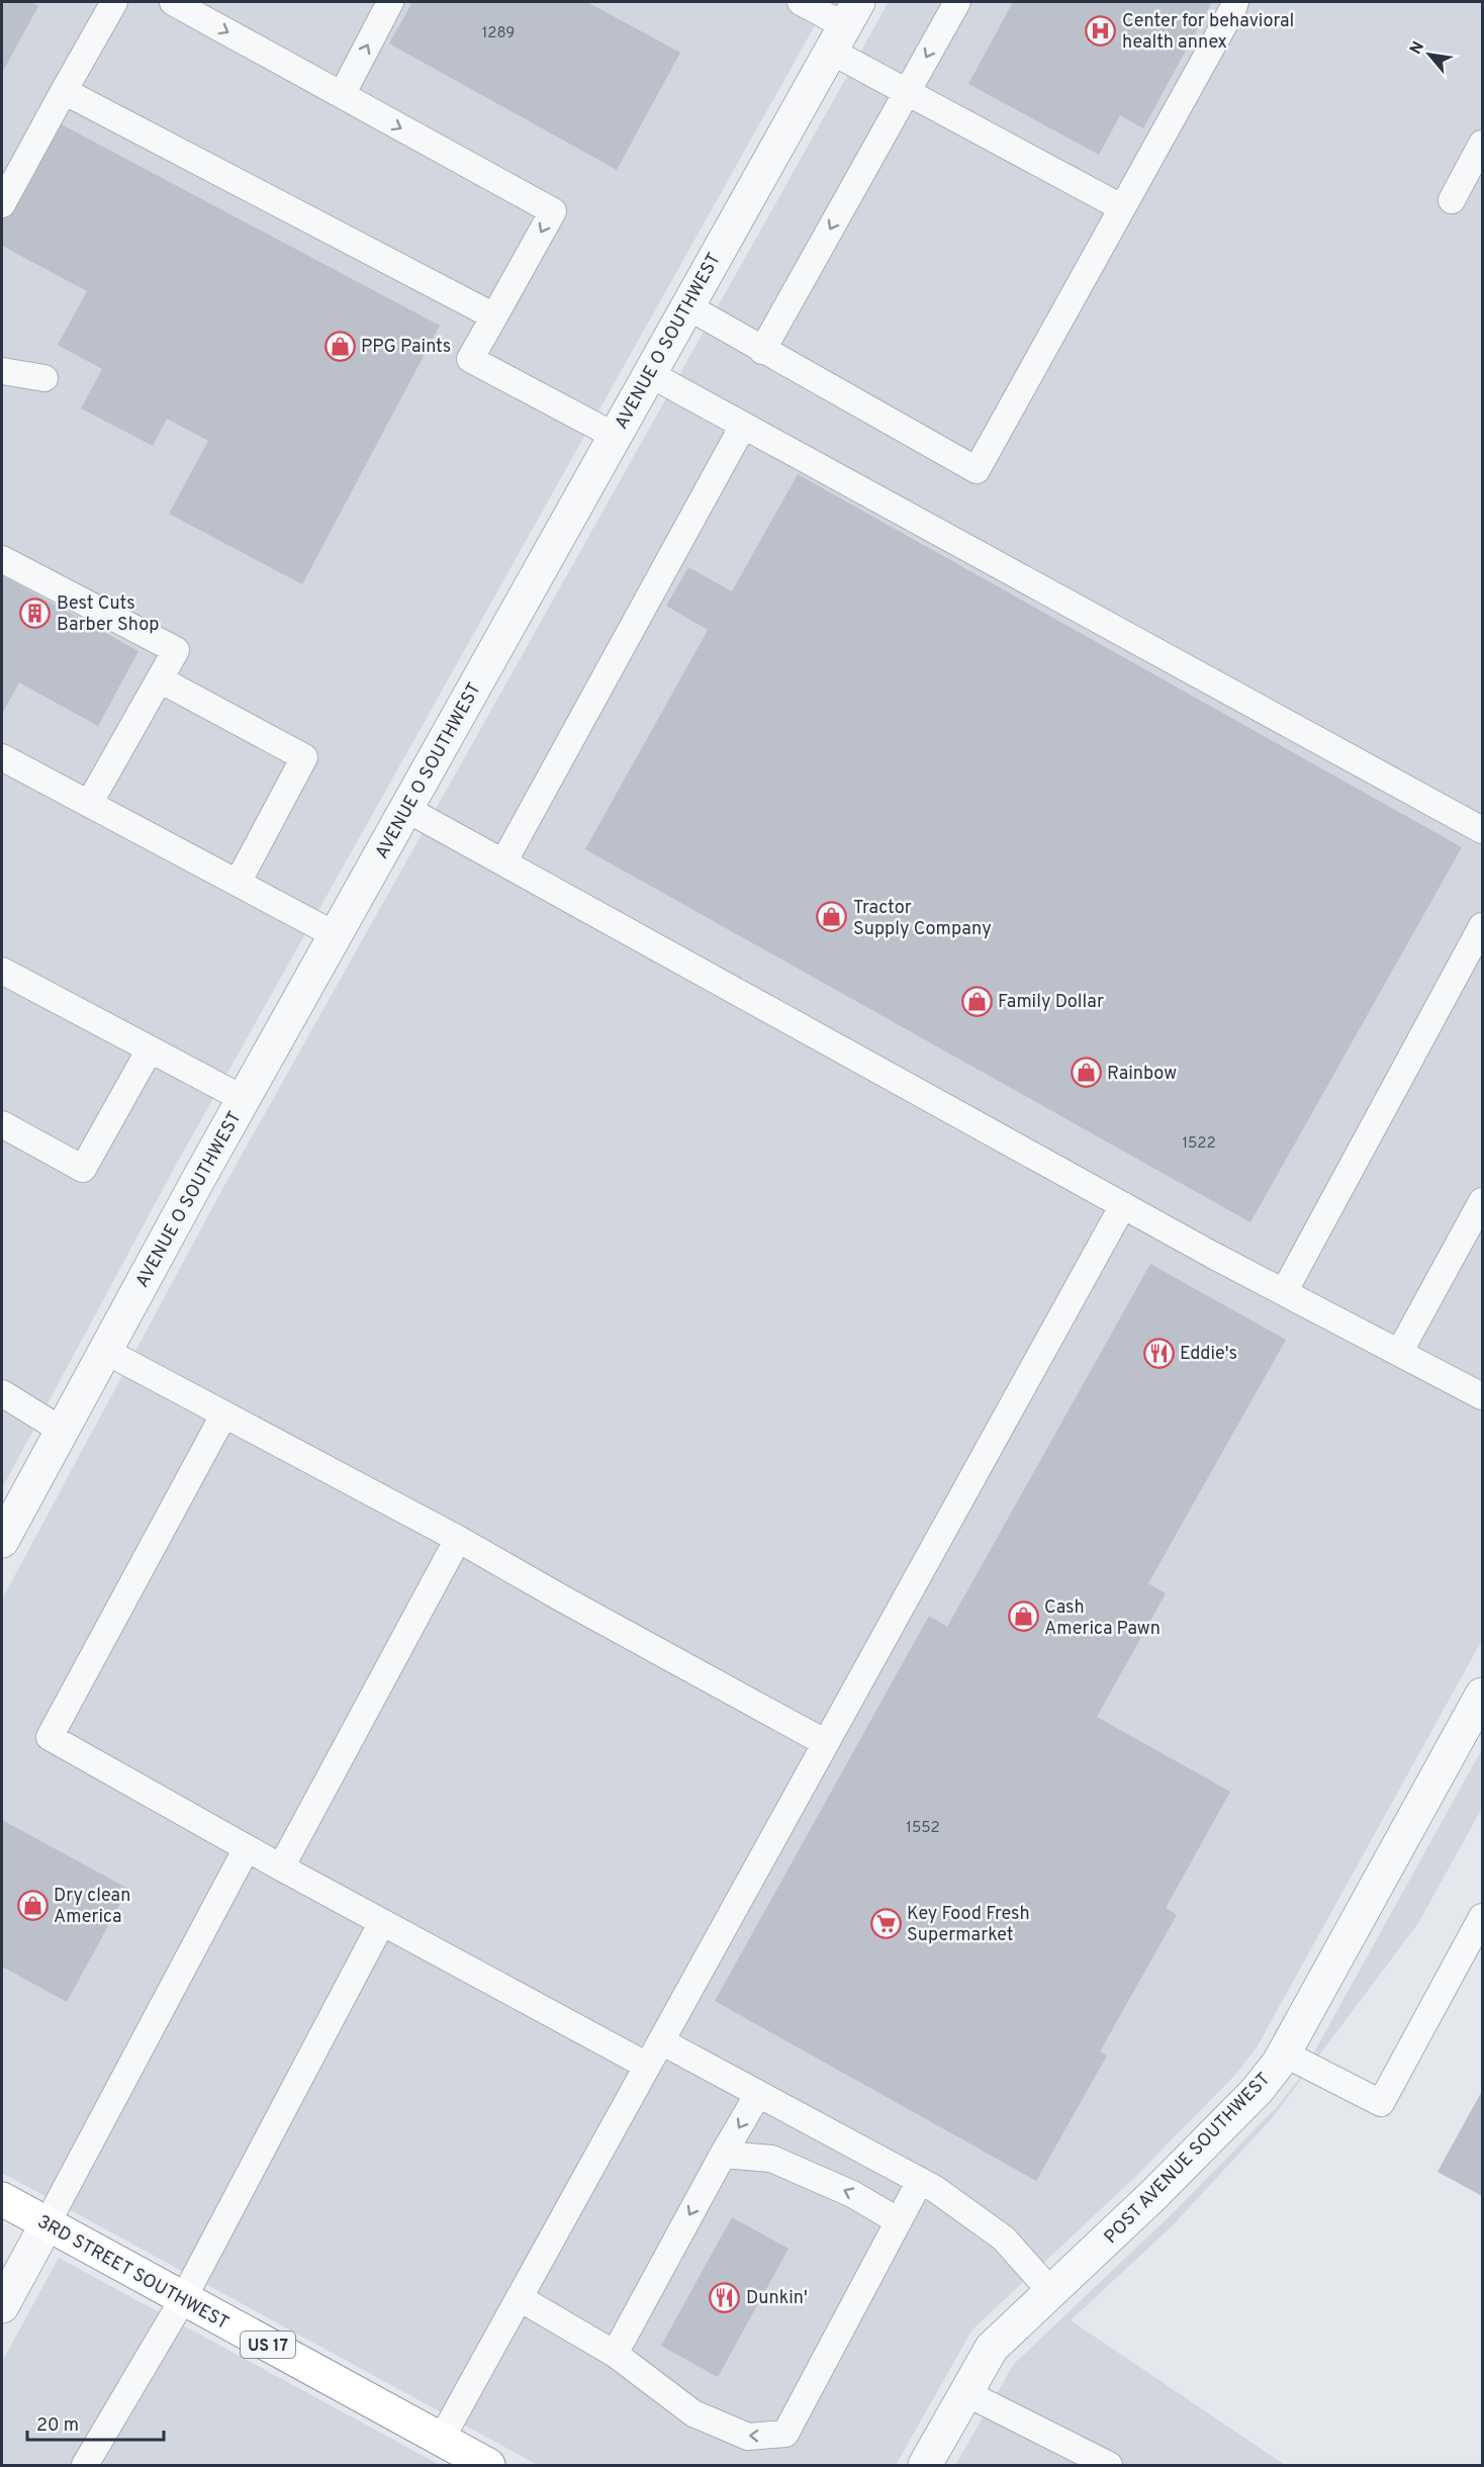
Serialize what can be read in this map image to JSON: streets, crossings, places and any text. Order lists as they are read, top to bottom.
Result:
{
  "streets": {
    "highway": ["3RD STREET SOUTHWEST", "US 17"],
    "street": ["AVENUE O SOUTHWEST", "POST AVENUE SOUTHWEST"]
  },
  "places": {
    "hospital": ["Center for behavioral health annex"],
    "shop": [
      "PPG Paints",
      "Tractor Supply Company",
      "Family Dollar",
      "Rainbow",
      "Cash America Pawn",
      "Dry clean America"
    ],
    "building": ["Best Cuts Barber Shop"],
    "restaurant": ["Eddie's", "Dunkin'"],
    "supermarket": ["Key Food Fresh Supermarket"]
  },
  "house_numbers": ["1289", "1522", "1552"],
  "scale_bar": "20 m",
  "north": "top left"
}
